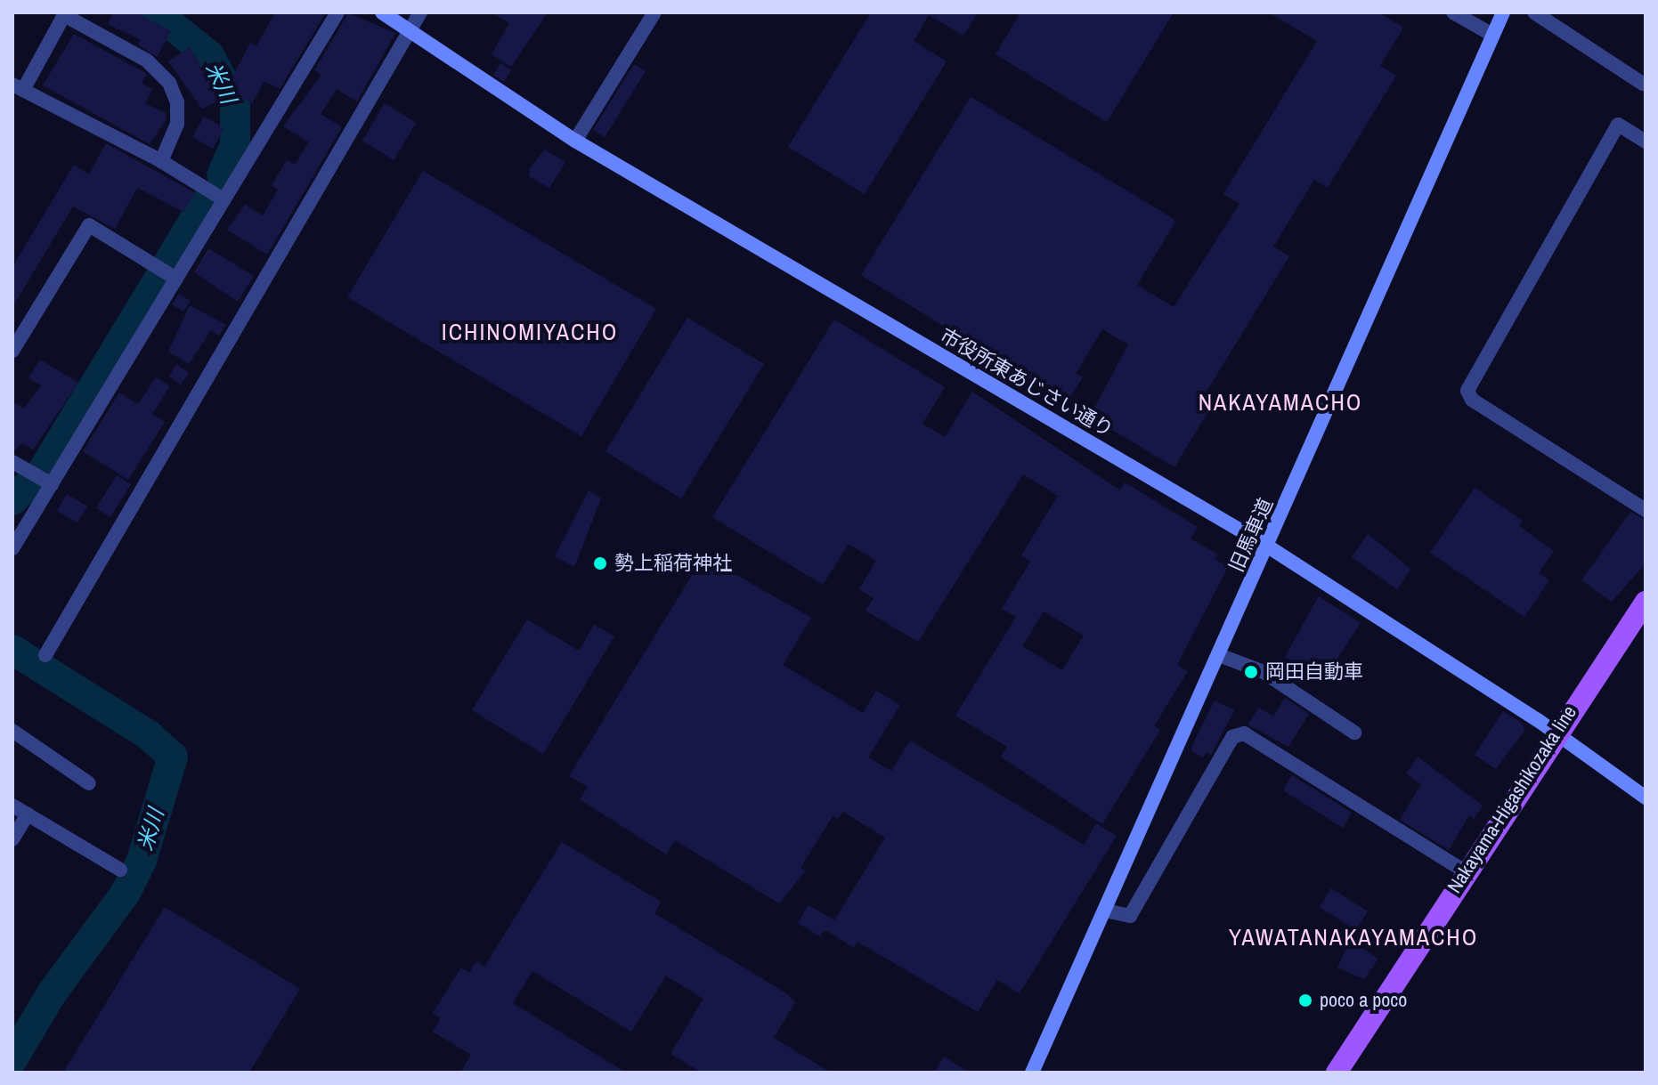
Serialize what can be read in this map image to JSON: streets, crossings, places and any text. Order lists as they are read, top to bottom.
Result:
{
  "streets": {
    "main road": ["Nakayama-Higashikozaka line"],
    "street": ["市役所東あじさい通り", "旧馬車道"]
  },
  "crossings": [
    ["市役所東あじさい通り", "旧馬車道"],
    ["市役所東あじさい通り", "Nakayama-Higashikozaka line"]
  ],
  "districts": ["ICHINOMIYACHO", "NAKAYAMACHO", "YAWATANAKAYAMACHO"],
  "water": ["米川"],
  "places": ["勢上稲荷神社", "岡田自動車", "poco a poco"]
}
